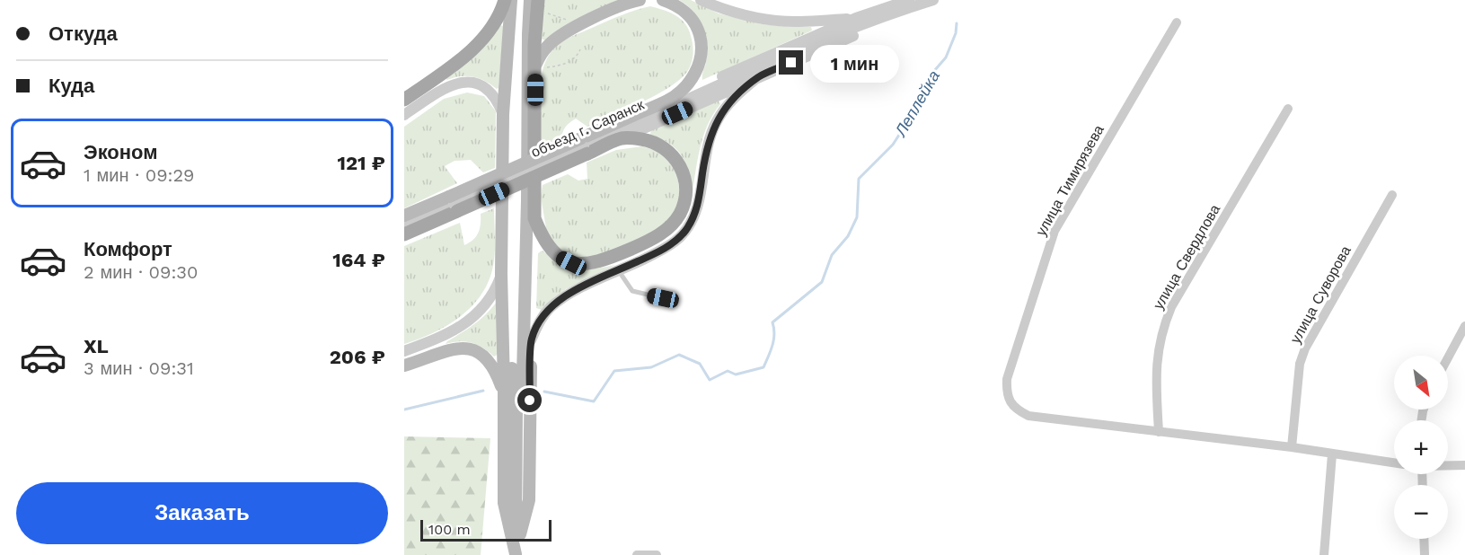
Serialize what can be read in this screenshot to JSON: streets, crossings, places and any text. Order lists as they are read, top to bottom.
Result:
{
  "streets": {
    "street": [
      "объезд г. Саранск",
      "улица Тимирязева",
      "улица Свердлова",
      "улица Суворова"
    ]
  },
  "crossings": [
    ["улица Тимирязева", "улица Свердлова"]
  ],
  "water": ["Леплейка"],
  "scale_bar": "100 m",
  "north": "bottom right",
  "page": {
    "banner": ["Откуда", "Куда"],
    "bubble": "1 мин",
    "list": [
      {
        "name": "Эконом",
        "note": "1 мин · 09:29",
        "value": "121 ₽"
      },
      {
        "name": "Комфорт",
        "note": "2 мин · 09:30",
        "value": "164 ₽"
      },
      {
        "name": "XL",
        "note": "3 мин · 09:31",
        "value": "206 ₽"
      }
    ],
    "map_buttons": ["+", "−"],
    "buttons": "Заказать",
    "scale": "100 m"
  }
}
